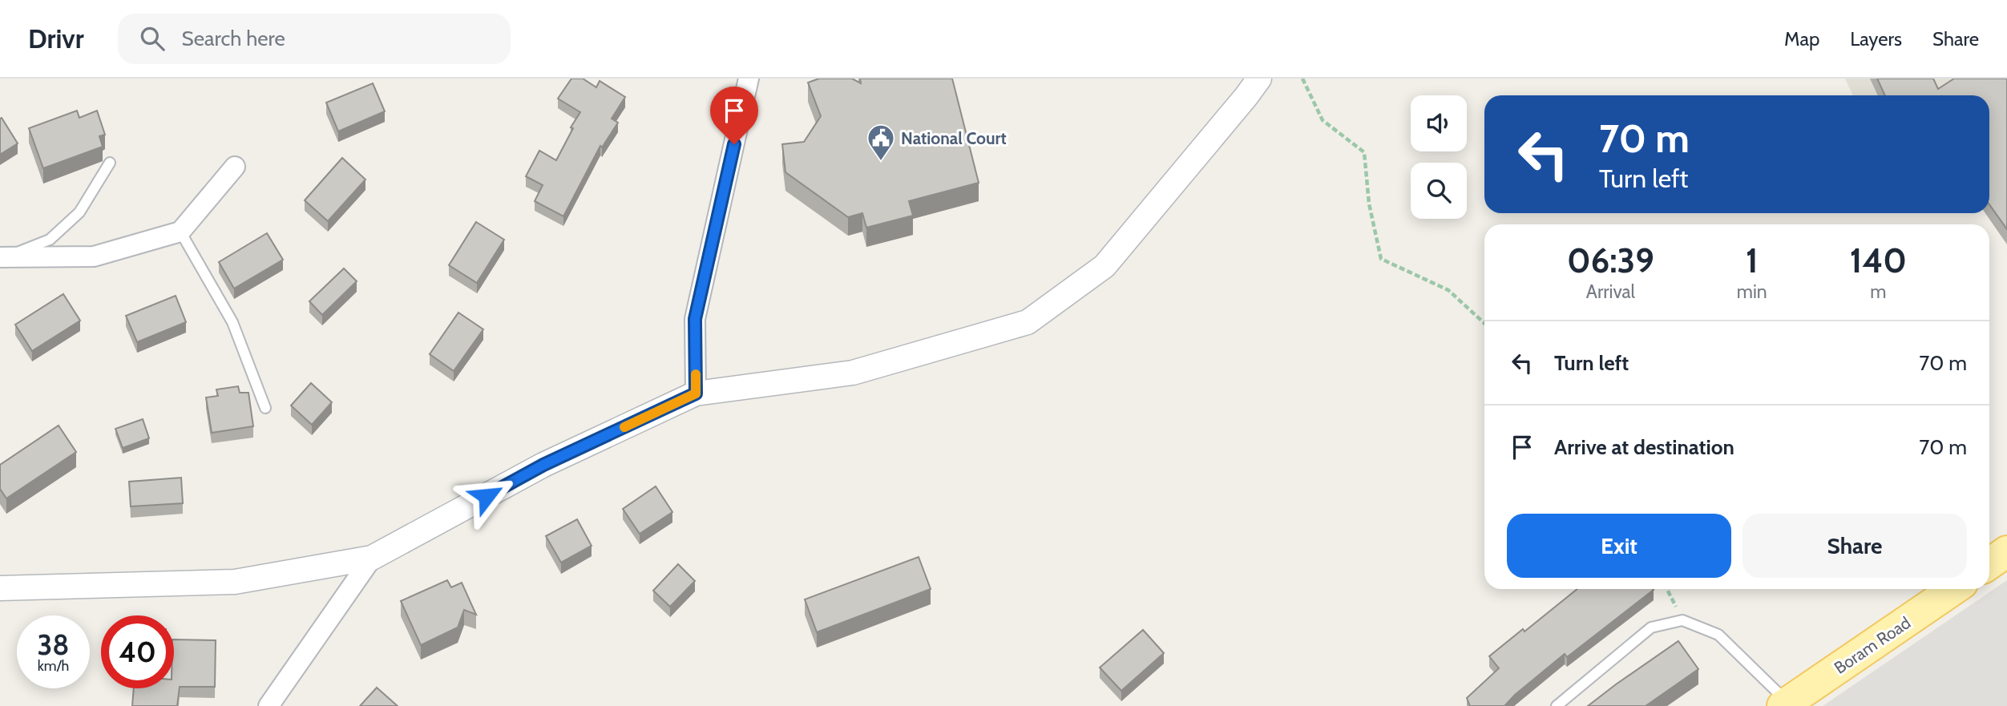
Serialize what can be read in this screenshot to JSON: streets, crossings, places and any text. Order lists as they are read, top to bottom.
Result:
{
  "streets": {
    "main road": ["Boram Road"]
  },
  "places": {
    "public building": ["National Court"]
  },
  "page": {
    "header": "Drivr",
    "search": "Search here",
    "nav": ["Map", "Layers", "Share"],
    "turn": ["70 m", "Turn left"],
    "eta": [
      "06:39",
      "Arrival",
      "1",
      "min",
      "140",
      "m"
    ],
    "list": [
      {
        "name": "Turn left",
        "value": "70 m"
      },
      {
        "name": "Arrive at destination",
        "value": "70 m"
      }
    ],
    "buttons": ["Exit", "Share"],
    "speed": "38 km/h",
    "limit": "40"
  }
}
